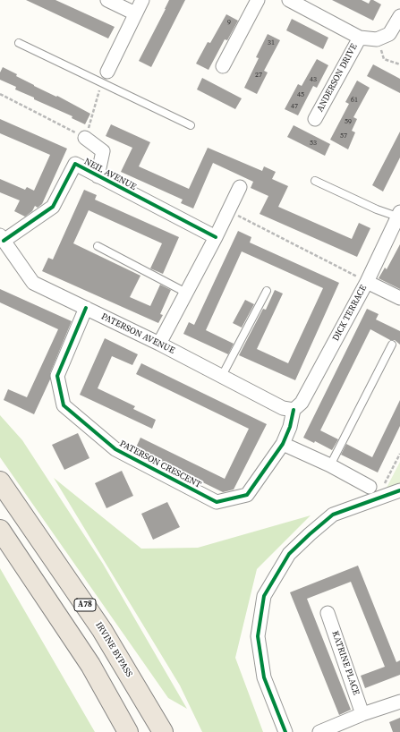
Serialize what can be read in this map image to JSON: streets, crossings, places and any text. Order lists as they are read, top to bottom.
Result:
{
  "streets": {
    "highway": ["A78", "IRVINE BYPASS"],
    "street": [
      "ANDERSON DRIVE",
      "NEIL AVENUE",
      "DICK TERRACE",
      "PATERSON AVENUE",
      "PATERSON CRESCENT",
      "KATRINE PLACE"
    ]
  },
  "crossings": [
    ["NEIL AVENUE", "PATERSON AVENUE"],
    ["DICK TERRACE", "PATERSON AVENUE"],
    ["DICK TERRACE", "PATERSON CRESCENT"],
    ["PATERSON AVENUE", "PATERSON CRESCENT"]
  ],
  "house_numbers": [
    "9",
    "31",
    "27",
    "43",
    "45",
    "61",
    "47",
    "59",
    "57",
    "53"
  ]
}
